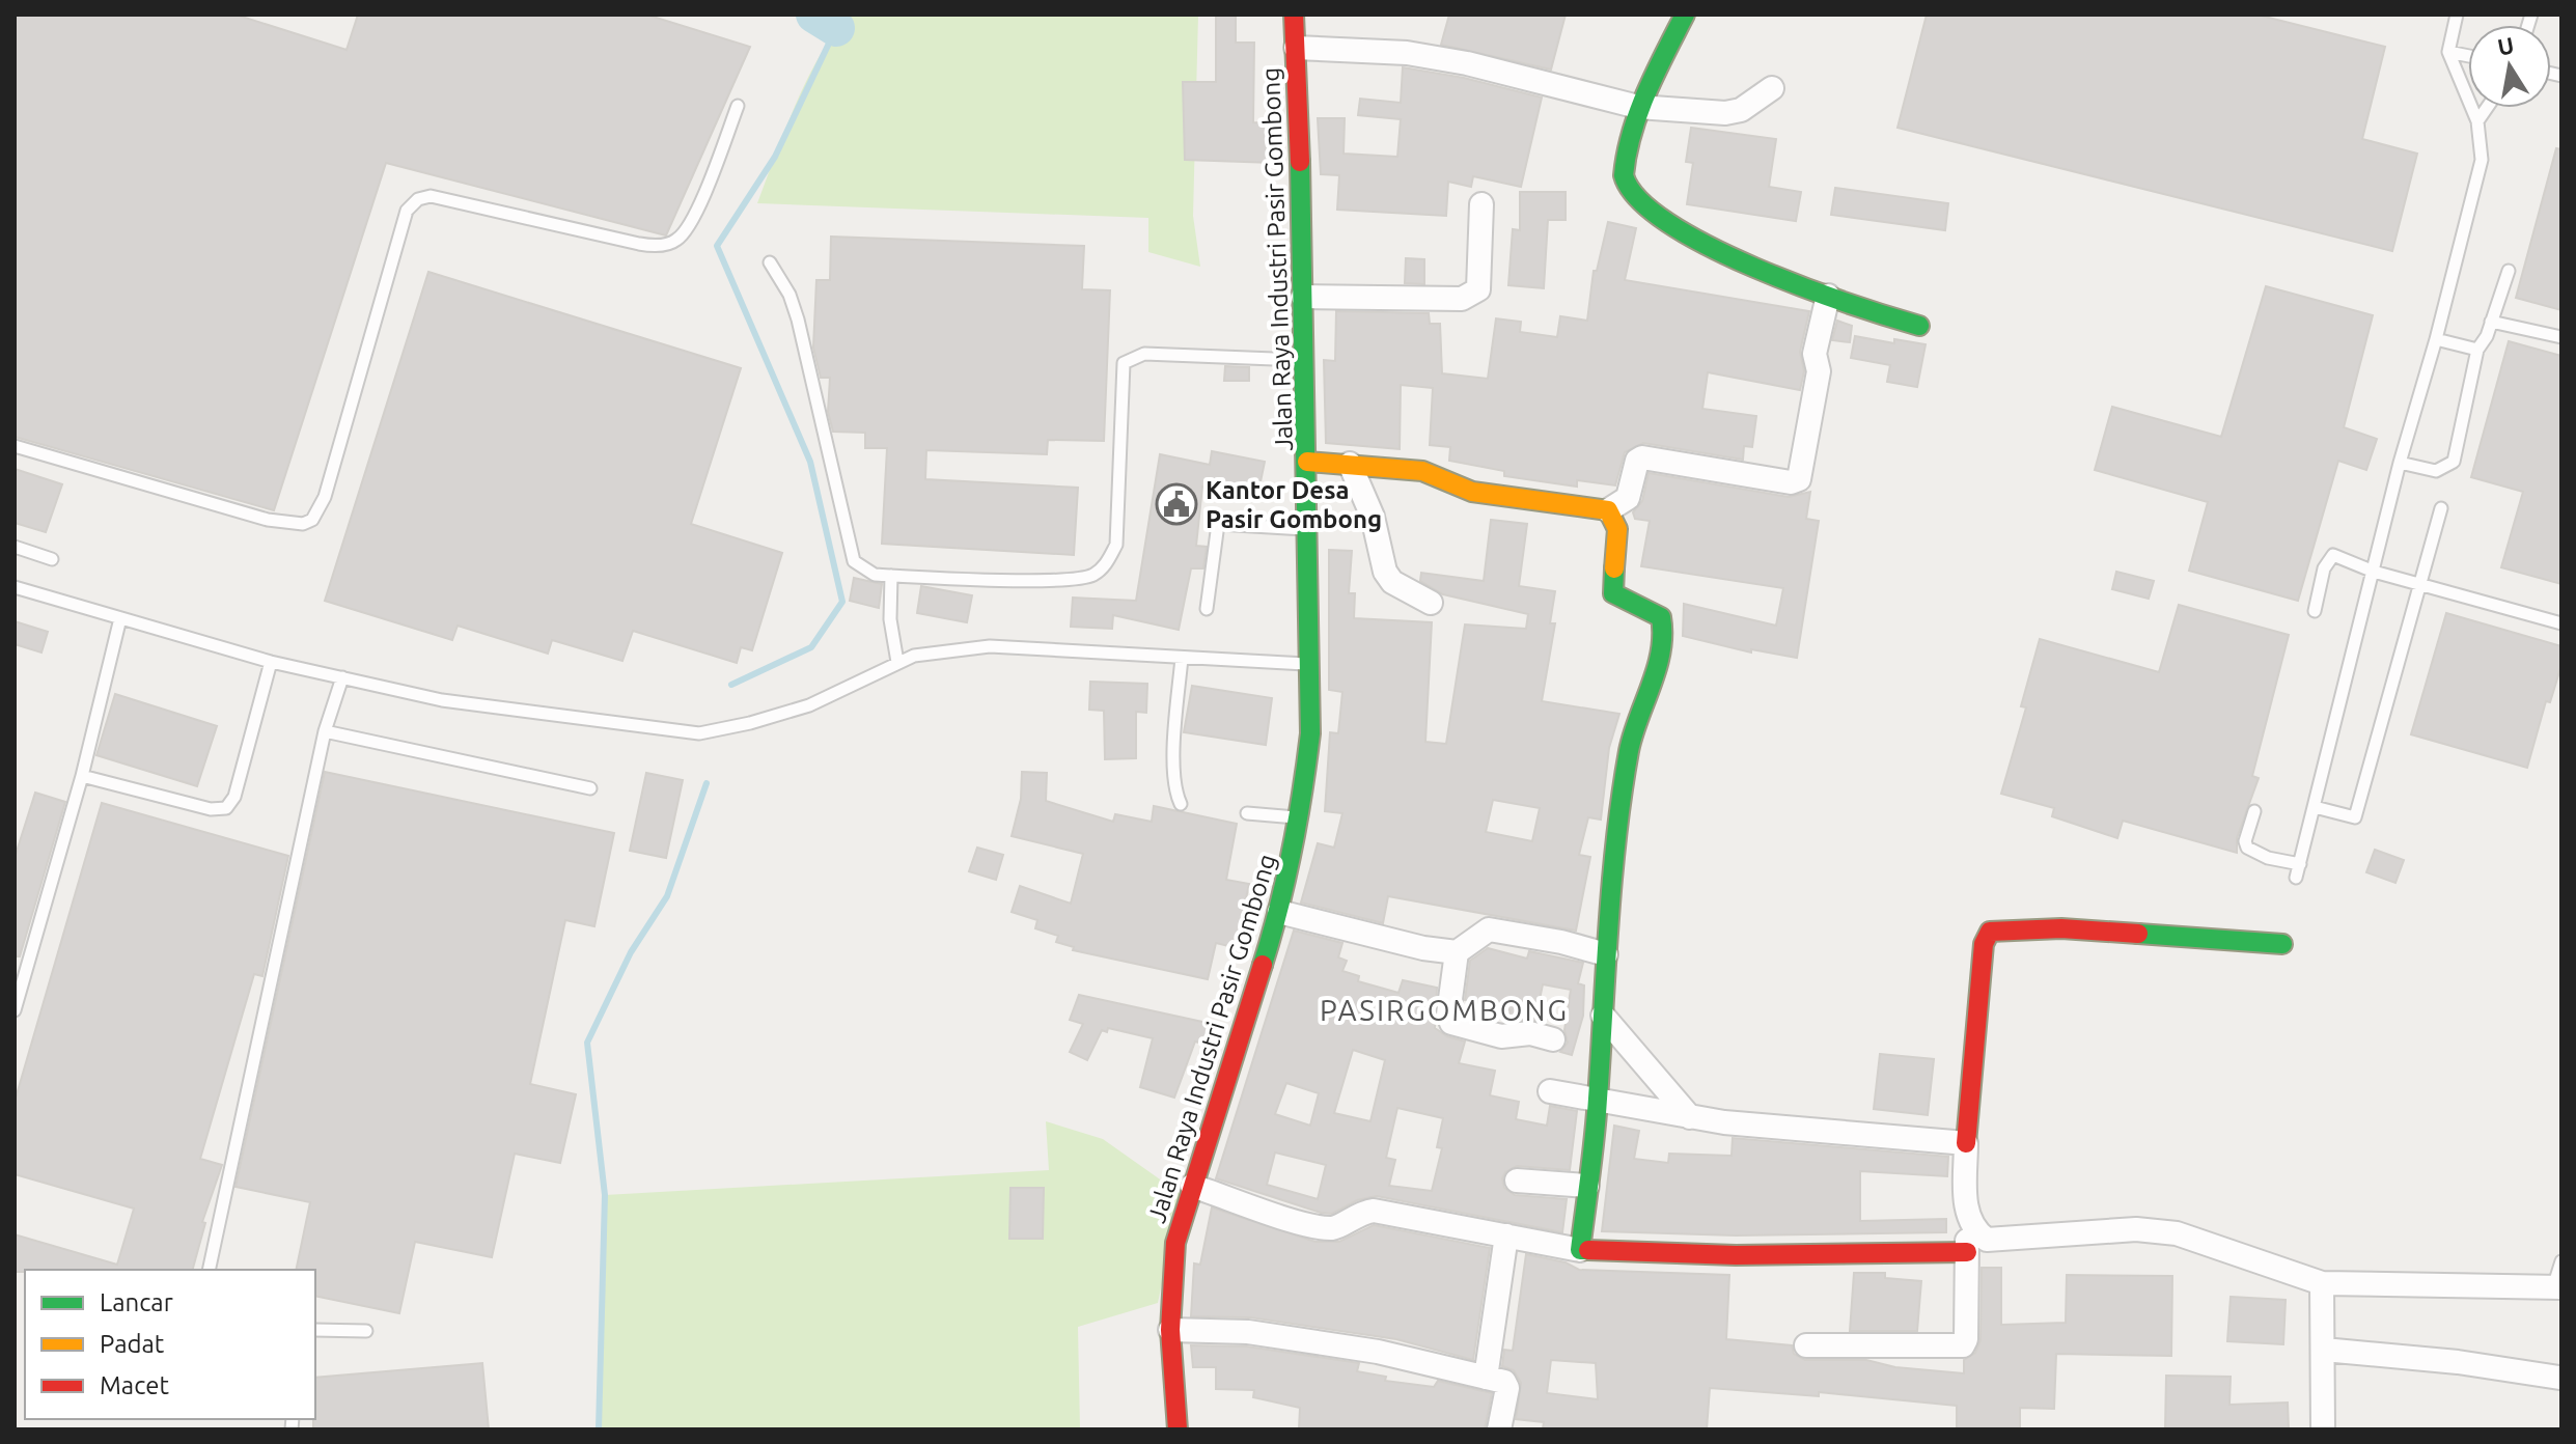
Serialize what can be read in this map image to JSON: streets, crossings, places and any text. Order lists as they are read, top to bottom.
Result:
{
  "streets": {
    "street": ["Jalan Raya Industri Pasir Gombong"]
  },
  "districts": ["PASIRGOMBONG"],
  "places": {
    "public building": ["Kantor Desa Pasir Gombong"]
  },
  "legend": ["Lancar", "Padat", "Macet"],
  "north": "top"
}
